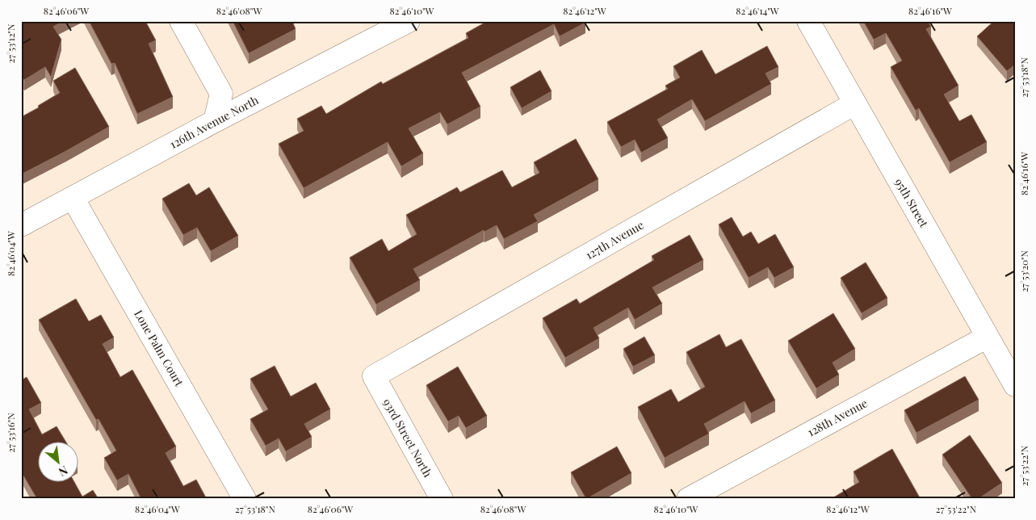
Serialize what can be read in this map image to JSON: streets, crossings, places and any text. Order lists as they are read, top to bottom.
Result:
{
  "streets": {
    "street": [
      "126th Avenue North",
      "95th Street",
      "127th Avenue",
      "Lone Palm Court",
      "128th Avenue",
      "93rd Street North"
    ]
  },
  "crossings": [
    ["126th Avenue North", "Lone Palm Court"],
    ["95th Street", "127th Avenue"],
    ["95th Street", "128th Avenue"],
    ["127th Avenue", "93rd Street North"]
  ],
  "north": "bottom right",
  "coordinates": [
    "82°46'06\"W",
    "82°46'08\"W",
    "82°46'10\"W",
    "82°46'12\"W",
    "82°46'14\"W",
    "82°46'16\"W",
    "27°53'12\"N",
    "27°53'18\"N",
    "82°46'04\"W",
    "27°53'20\"N",
    "27°53'16\"N",
    "27°53'22\"N"
  ]
}
